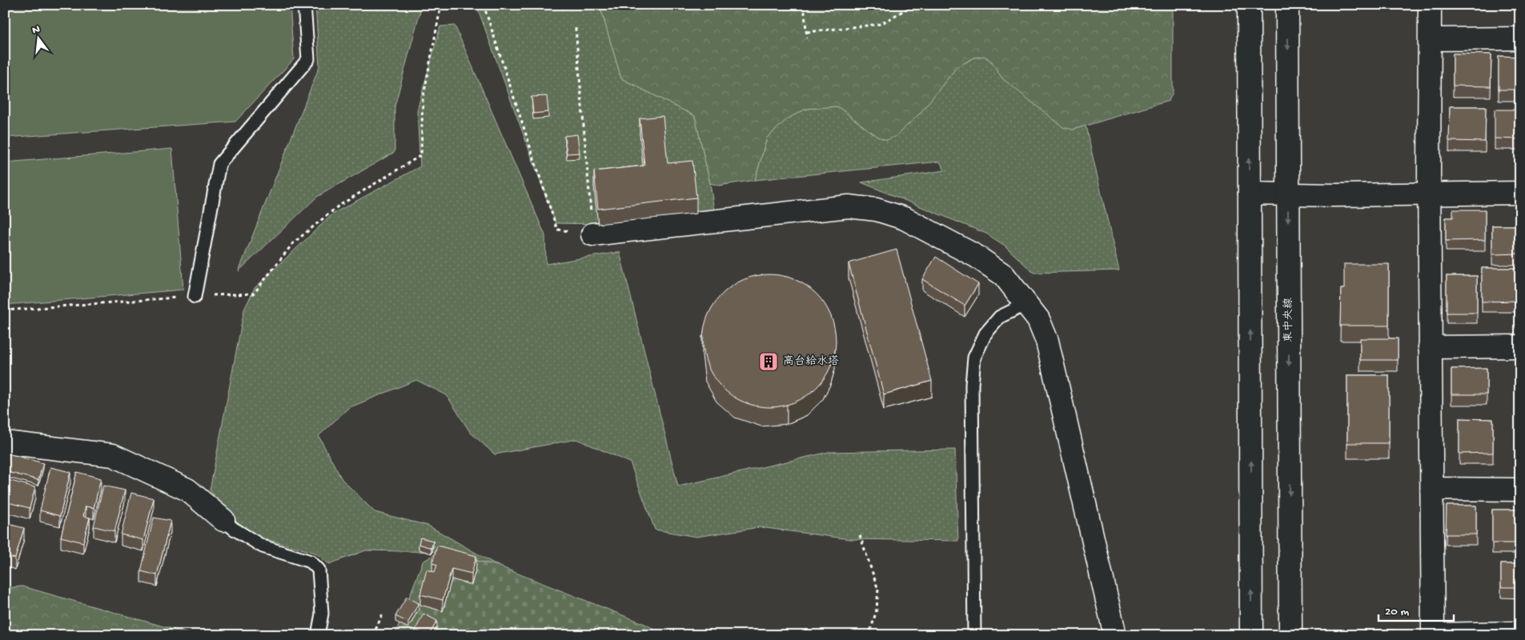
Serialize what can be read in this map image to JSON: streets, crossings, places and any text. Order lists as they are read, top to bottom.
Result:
{
  "streets": {
    "main road": ["東中央線"]
  },
  "places": {
    "building": ["高台給水塔"]
  },
  "scale_bar": "20 m",
  "north": "top"
}
